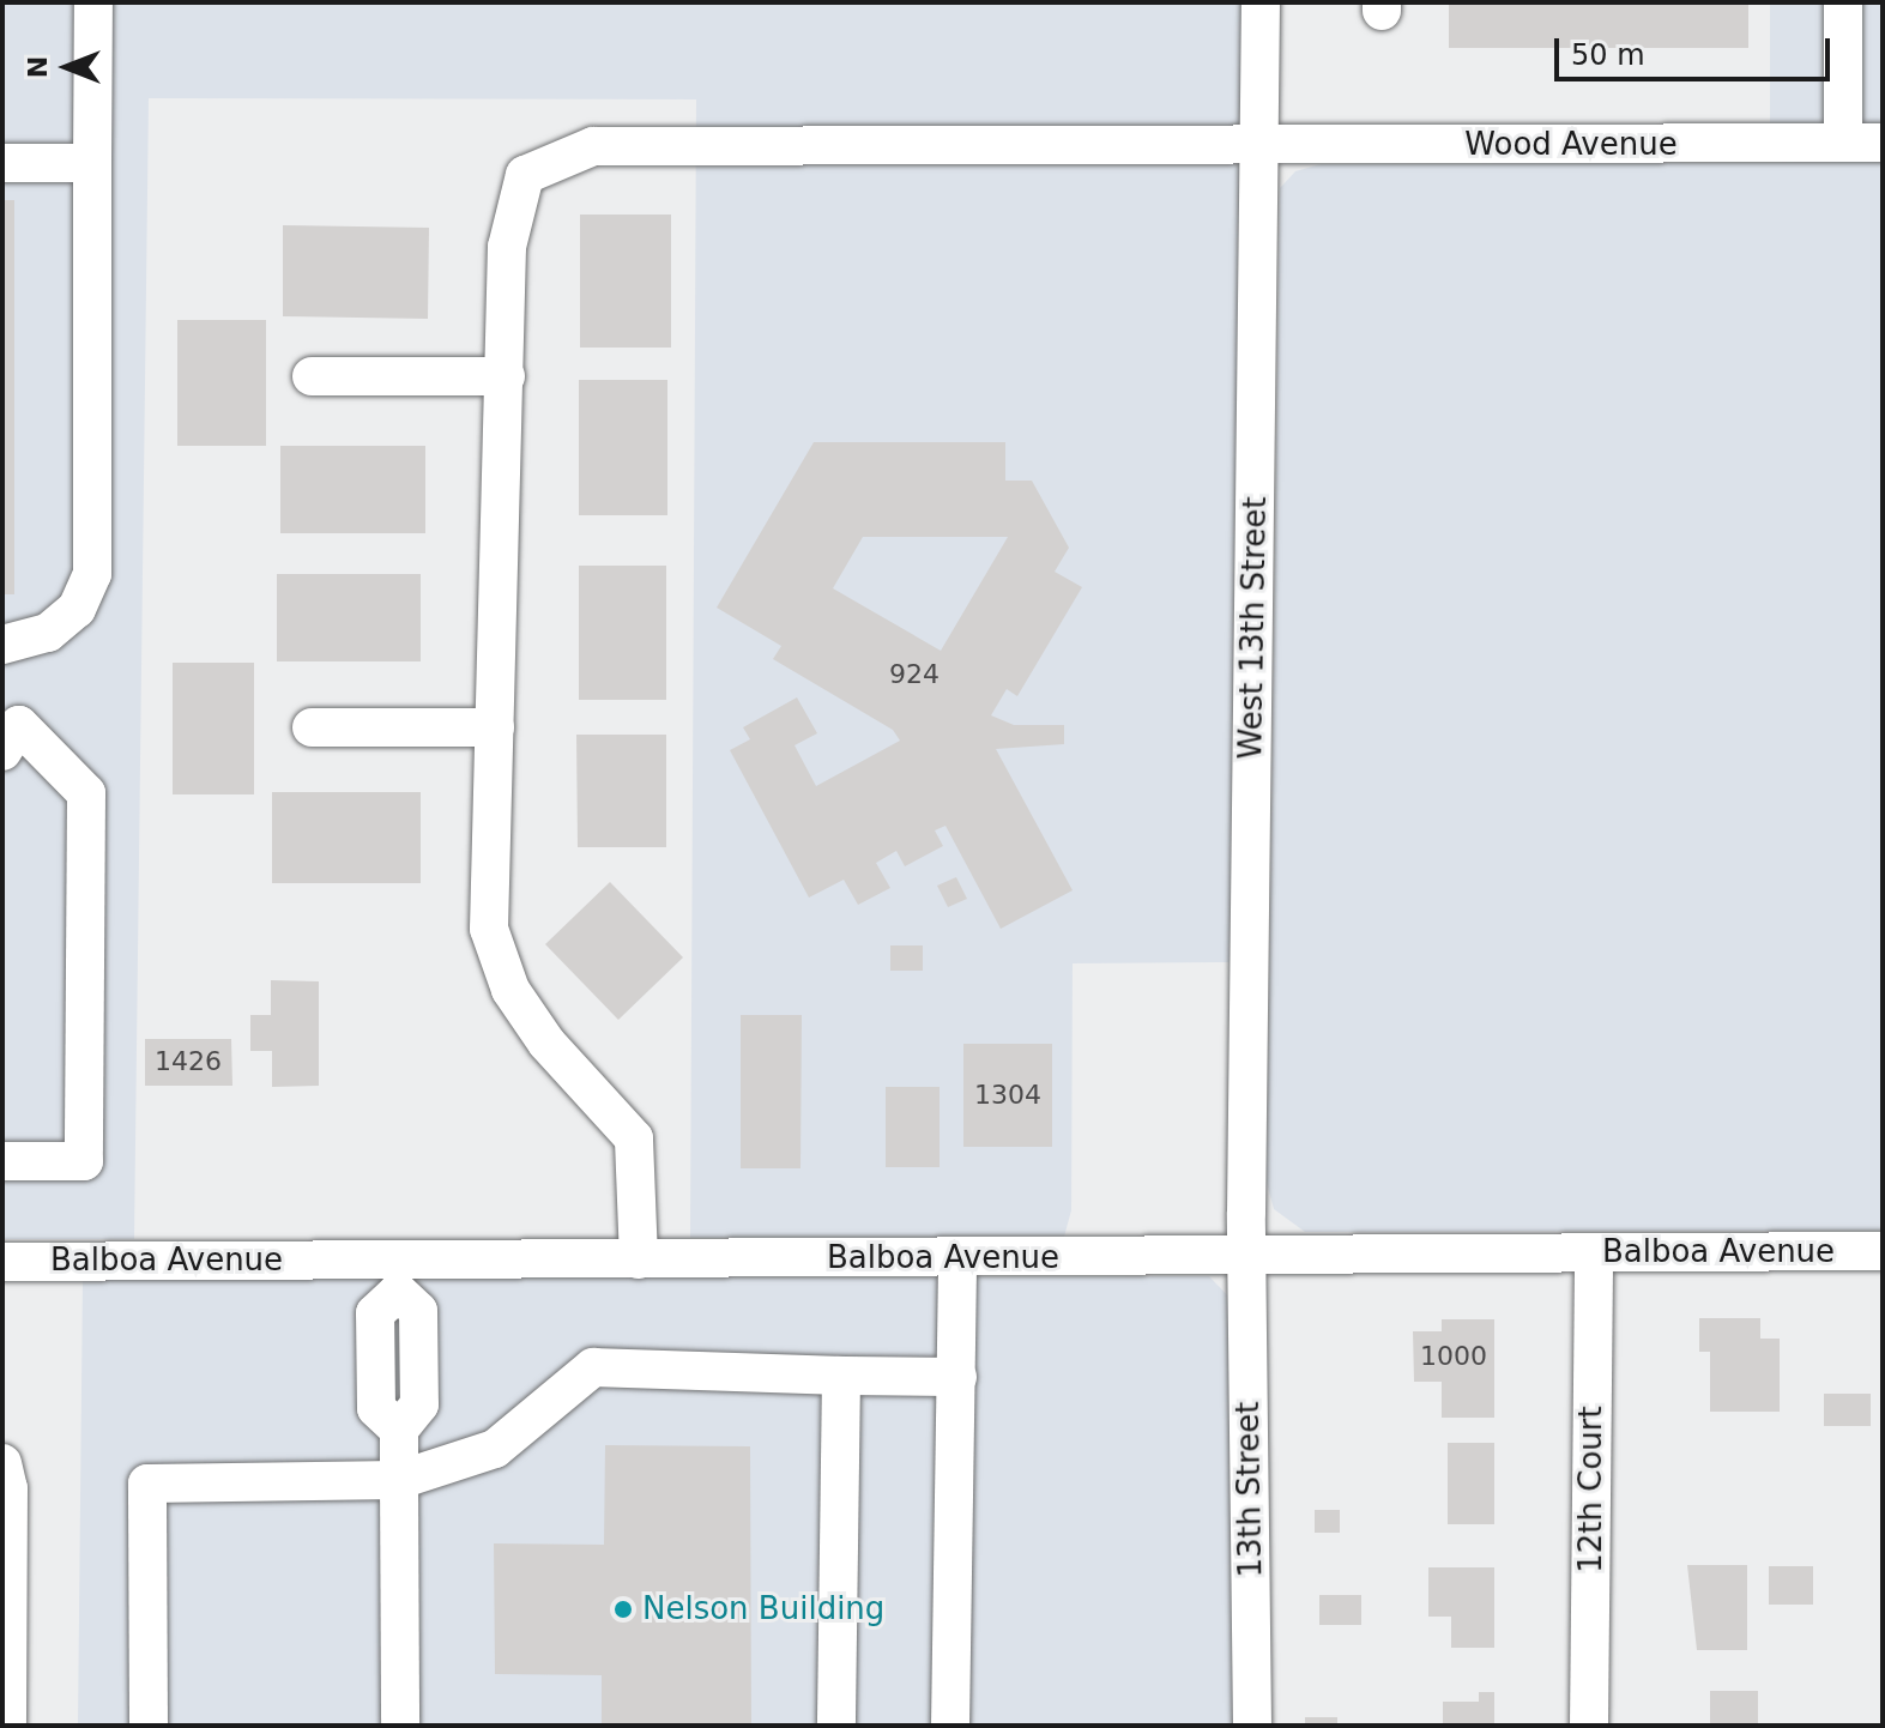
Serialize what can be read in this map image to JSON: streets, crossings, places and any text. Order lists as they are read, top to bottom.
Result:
{
  "streets": {
    "street": [
      "Wood Avenue",
      "West 13th Street",
      "Balboa Avenue",
      "13th Street",
      "12th Court"
    ]
  },
  "crossings": [
    ["Wood Avenue", "West 13th Street"],
    ["West 13th Street", "Balboa Avenue"],
    ["West 13th Street", "13th Street"],
    ["Balboa Avenue", "13th Street"],
    ["Balboa Avenue", "12th Court"]
  ],
  "places": ["Nelson Building"],
  "house_numbers": [
    "924",
    "1426",
    "1304",
    "1000"
  ],
  "scale_bar": "50 m",
  "north": "left"
}
